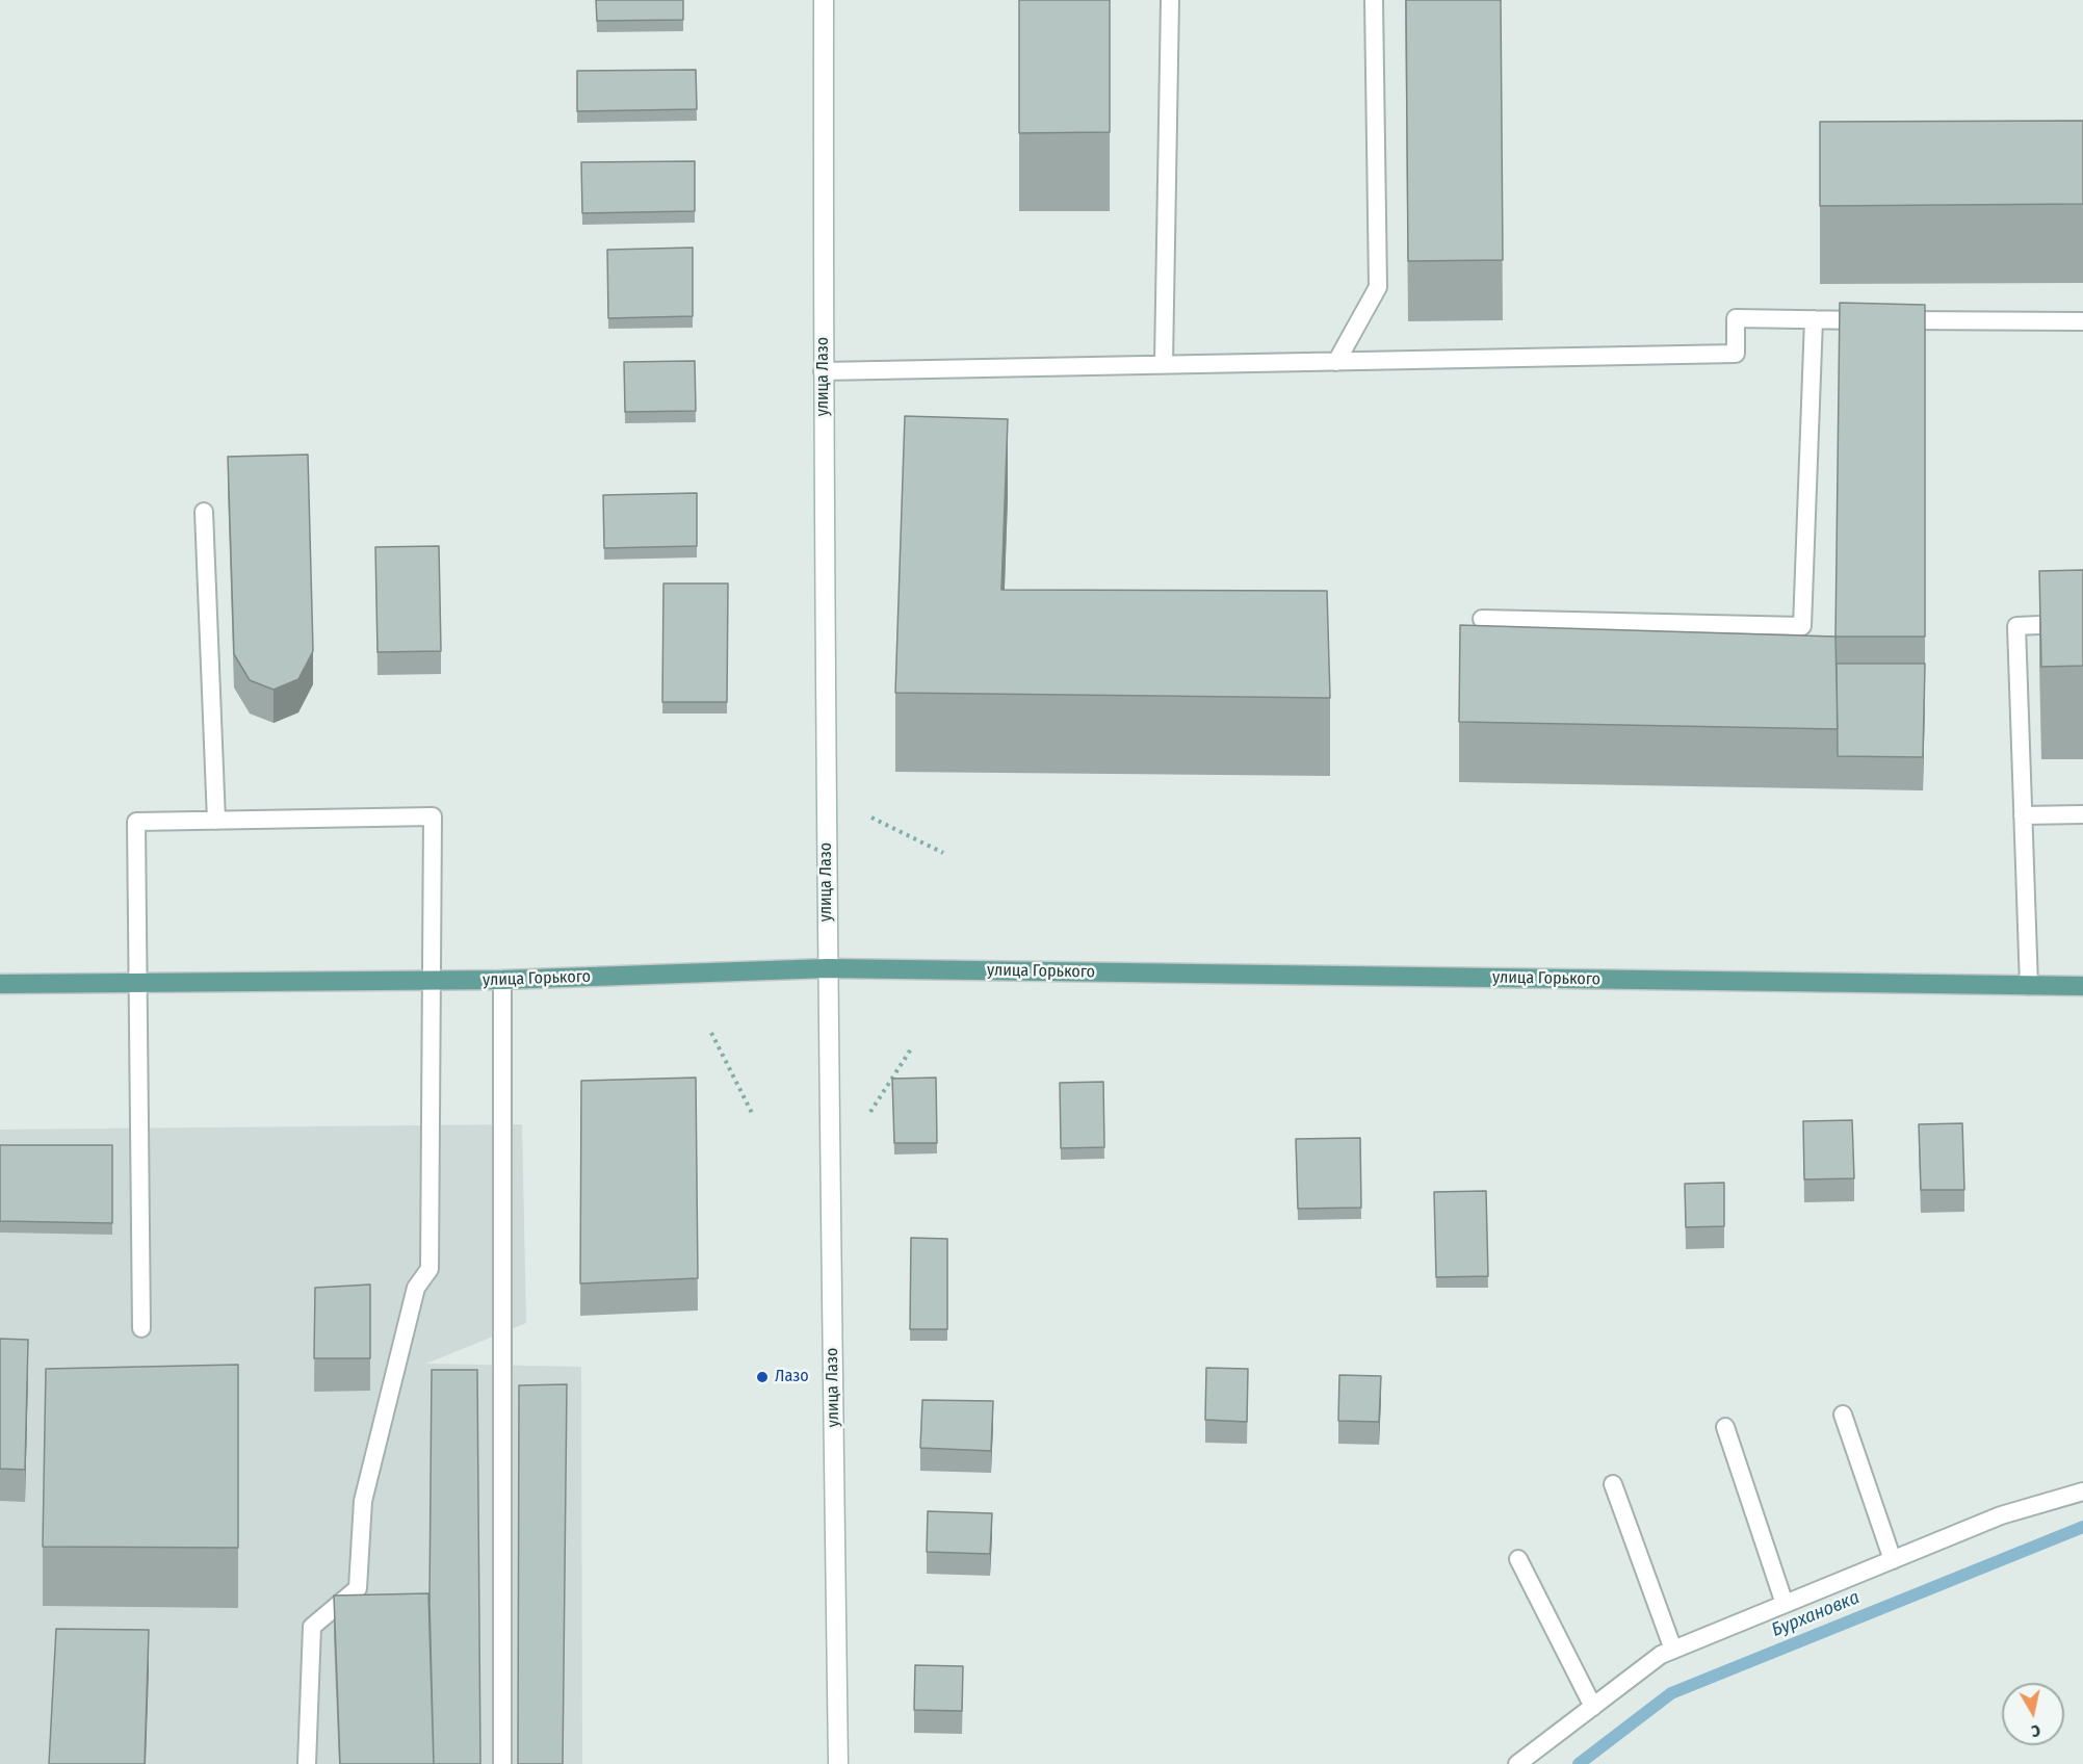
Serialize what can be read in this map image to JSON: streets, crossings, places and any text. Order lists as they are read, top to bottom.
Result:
{
  "streets": {
    "main road": ["улица Лазо", "улица Горького"]
  },
  "crossings": [
    ["улица Лазо", "улица Горького"]
  ],
  "water": ["Бурхановка"],
  "places": ["Лазо"],
  "north": "bottom"
}
